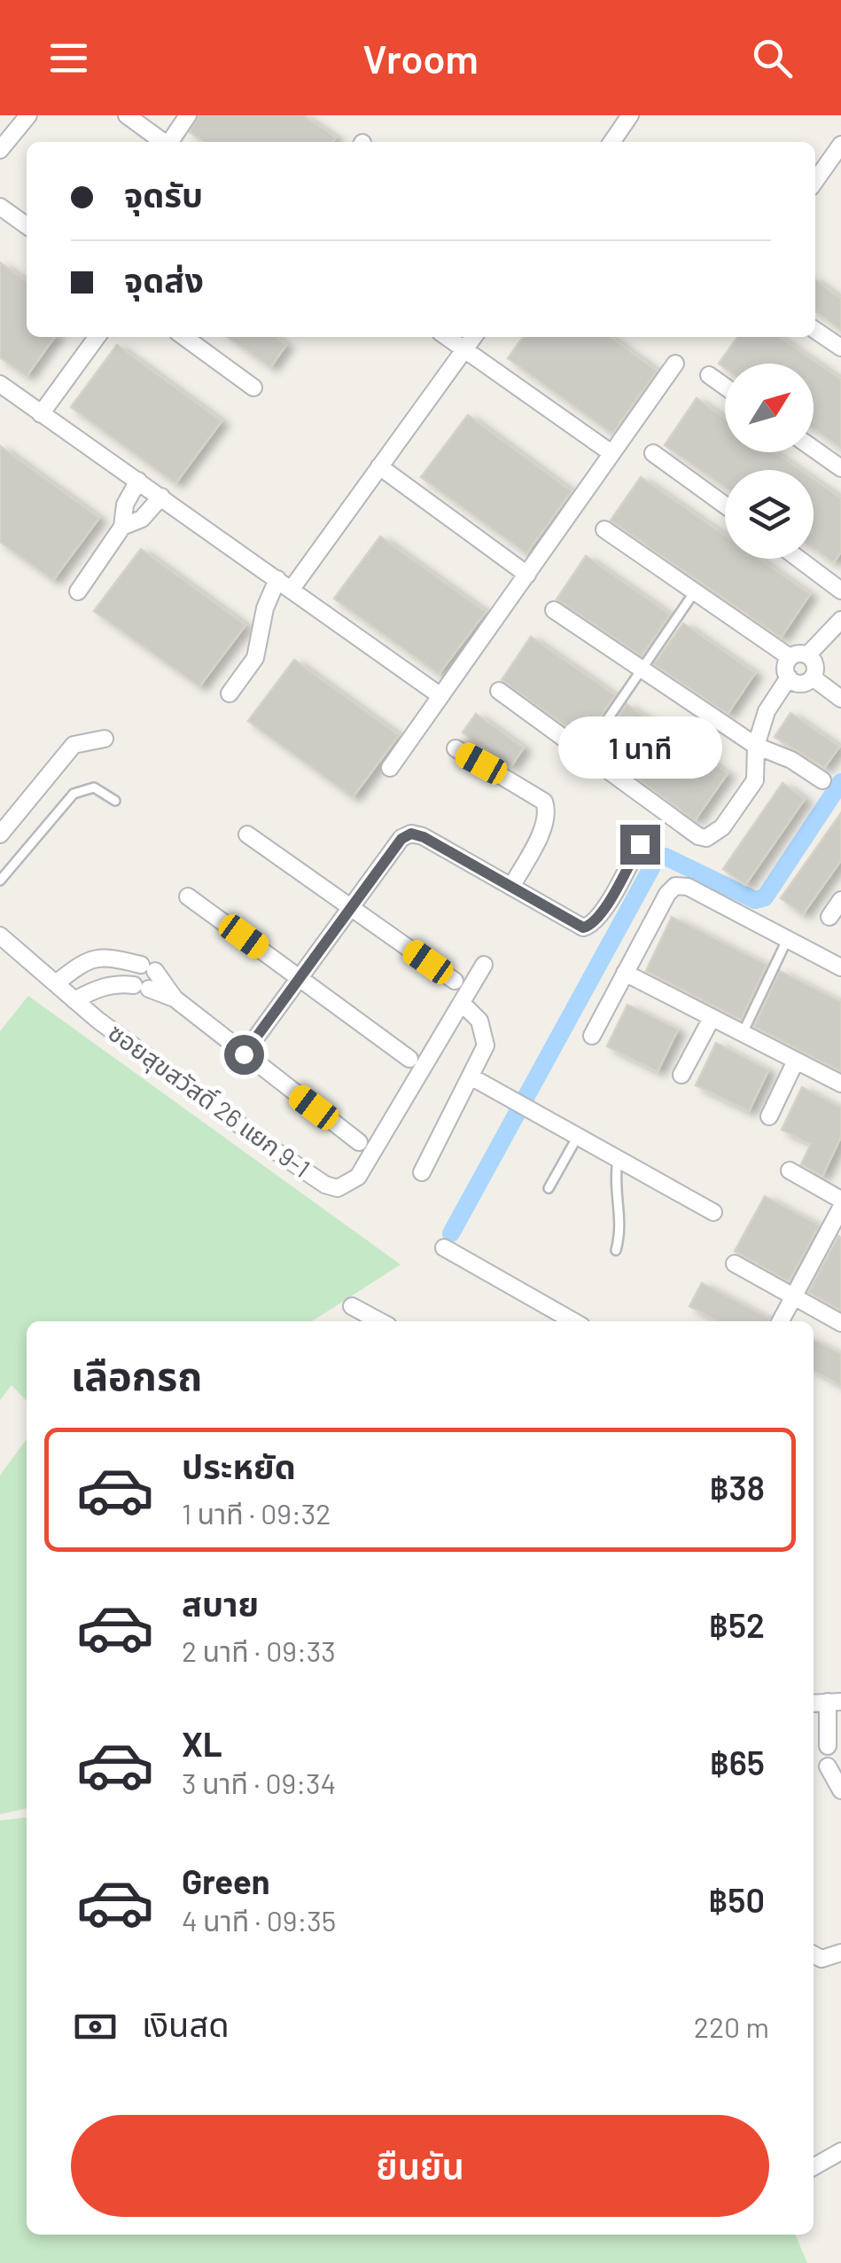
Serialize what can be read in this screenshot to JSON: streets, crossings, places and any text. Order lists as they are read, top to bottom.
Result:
{
  "streets": {
    "street": ["ซอยสุขสวัสดิ์ 26 แยก 9-1"]
  },
  "north": "top right",
  "page": {
    "header": "Vroom",
    "banner": ["จุดรับ", "จุดส่ง"],
    "bubble": "1 นาที",
    "heading": "เลือกรถ",
    "list": [
      {
        "name": "ประหยัด",
        "note": "1 นาที · 09:32",
        "value": "฿38"
      },
      {
        "name": "สบาย",
        "note": "2 นาที · 09:33",
        "value": "฿52"
      },
      {
        "name": "XL",
        "note": "3 นาที · 09:34",
        "value": "฿65"
      },
      {
        "name": "Green",
        "note": "4 นาที · 09:35",
        "value": "฿50"
      }
    ],
    "pay": ["เงินสด", "220 m"],
    "buttons": "ยืนยัน"
  }
}
